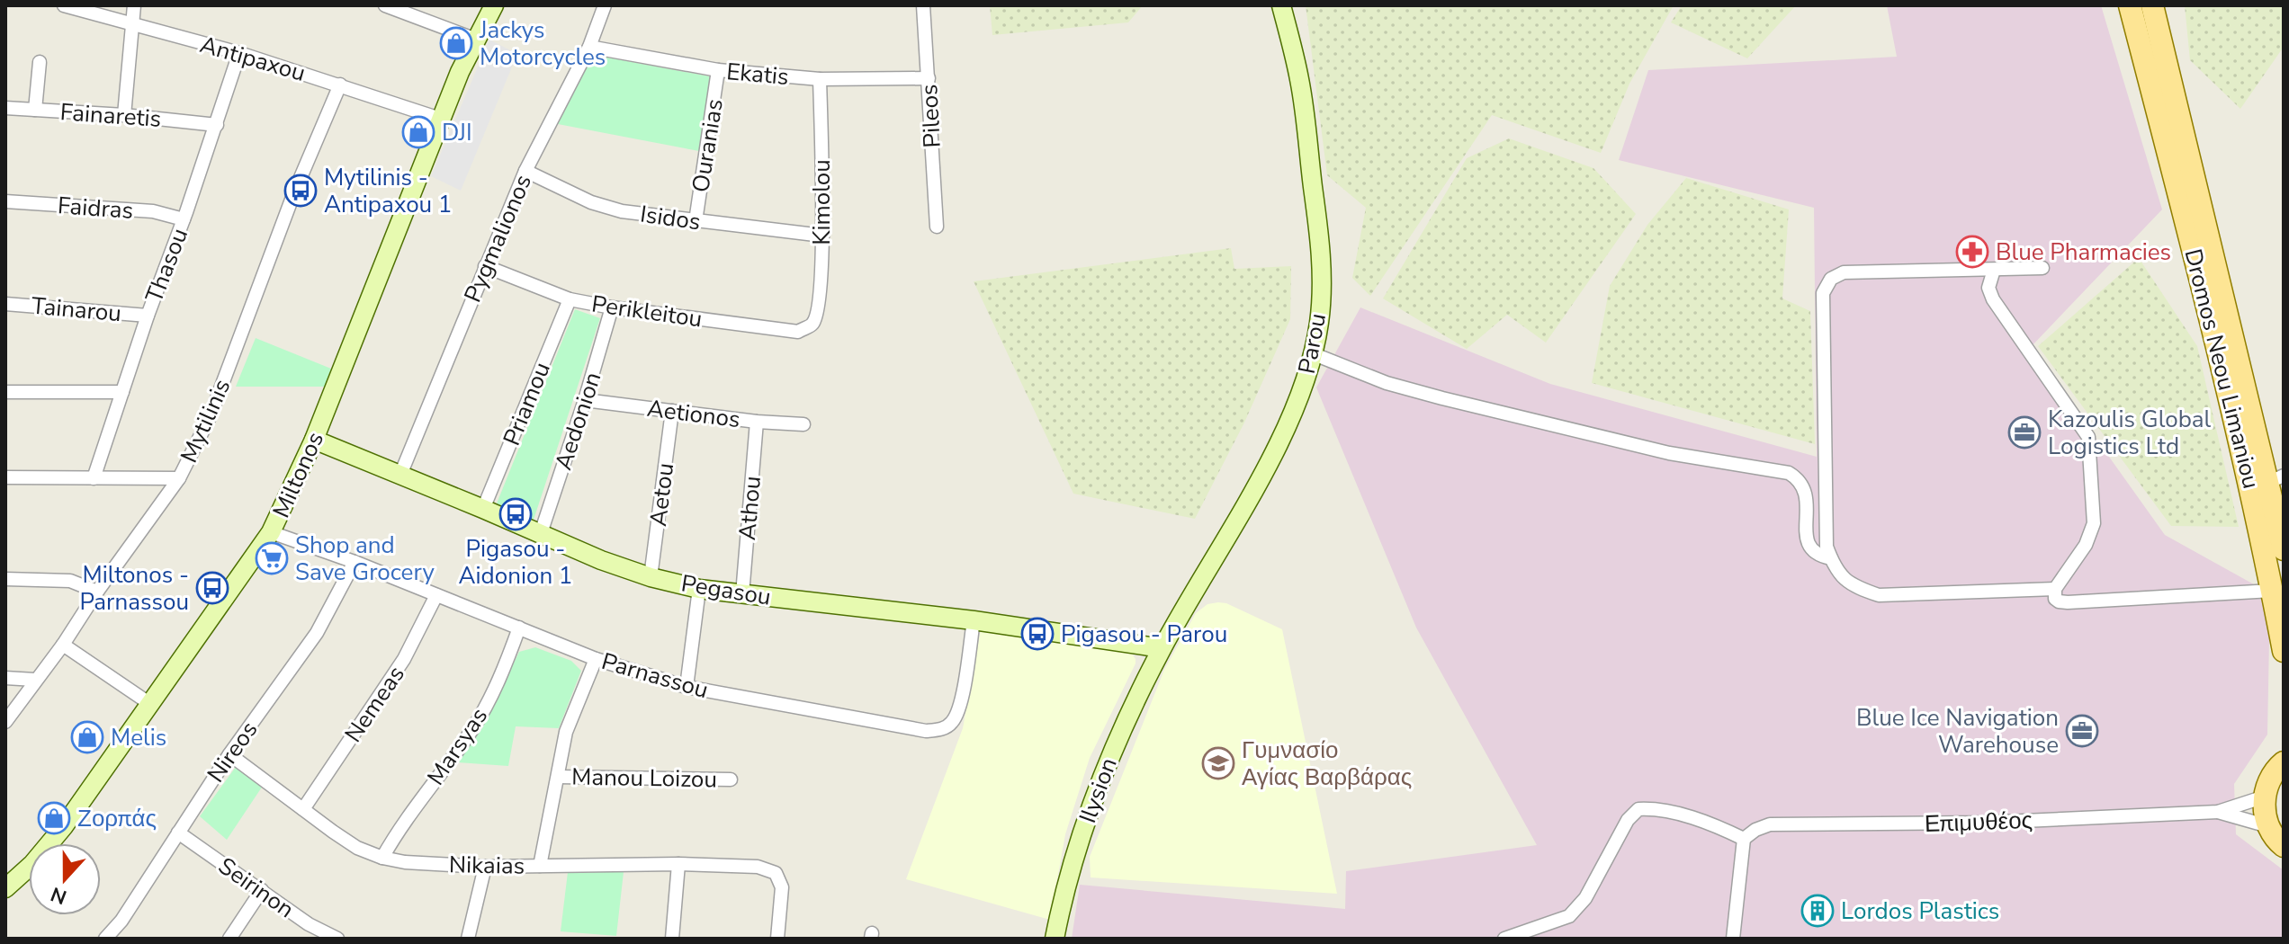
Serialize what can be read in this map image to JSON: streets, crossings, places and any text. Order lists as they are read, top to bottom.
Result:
{
  "streets": {
    "main road": ["Dromos Neou Limaniou"],
    "street": [
      "Antipaxou",
      "Ekatis",
      "Fainaretis",
      "Pileos",
      "Ouranias",
      "Kimolou",
      "Faidras",
      "Isidos",
      "Pygmalionos",
      "Thasou",
      "Tainarou",
      "Perikleitou",
      "Parou",
      "Priamou",
      "Aetionos",
      "Mytilinis",
      "Aedonion",
      "Miltonos",
      "Aetou",
      "Athou",
      "Pegasou",
      "Parnassou",
      "Nemeas",
      "Marsyas",
      "Nireos",
      "Manou Loizou",
      "Ilysion",
      "Επιμυθέος",
      "Nikaias",
      "Seirinon"
    ]
  },
  "crossings": [
    ["Antipaxou", "Thasou"],
    ["Antipaxou", "Mytilinis"],
    ["Antipaxou", "Miltonos"],
    ["Ekatis", "Pileos"],
    ["Ekatis", "Ouranias"],
    ["Ekatis", "Kimolou"],
    ["Ekatis", "Pygmalionos"],
    ["Fainaretis", "Thasou"],
    ["Ouranias", "Isidos"],
    ["Kimolou", "Isidos"],
    ["Kimolou", "Perikleitou"],
    ["Faidras", "Thasou"],
    ["Isidos", "Pygmalionos"],
    ["Pygmalionos", "Perikleitou"],
    ["Pygmalionos", "Pegasou"],
    ["Thasou", "Tainarou"],
    ["Perikleitou", "Priamou"],
    ["Perikleitou", "Aedonion"],
    ["Parou", "Pegasou"],
    ["Parou", "Ilysion"],
    ["Priamou", "Pegasou"],
    ["Aetionos", "Aedonion"],
    ["Aetionos", "Aetou"],
    ["Aetionos", "Athou"],
    ["Aedonion", "Pegasou"],
    ["Miltonos", "Pegasou"],
    ["Miltonos", "Parnassou"],
    ["Aetou", "Pegasou"],
    ["Athou", "Pegasou"],
    ["Pegasou", "Parnassou"],
    ["Pegasou", "Ilysion"],
    ["Parnassou", "Nemeas"],
    ["Parnassou", "Marsyas"],
    ["Parnassou", "Nireos"],
    ["Nemeas", "Nikaias"],
    ["Marsyas", "Nikaias"],
    ["Nireos", "Nikaias"],
    ["Nireos", "Seirinon"]
  ],
  "places": {
    "shop": [
      "Jackys Motorcycles",
      "DJI",
      "Melis",
      "Ζορπάς"
    ],
    "bus stop": [
      "Mytilinis - Antipaxou 1",
      "Pigasou - Aidonion 1",
      "Miltonos - Parnassou",
      "Pigasou - Parou"
    ],
    "pharmacy": ["Blue Pharmacies"],
    "office": ["Kazoulis Global Logistics Ltd", "Blue Ice Navigation Warehouse"],
    "supermarket": ["Shop and Save Grocery"],
    "school or university": ["Γυμνασίο Αγίας Βαρβάρας"],
    "building": ["Lordos Plastics"]
  },
  "north": "bottom"
}
